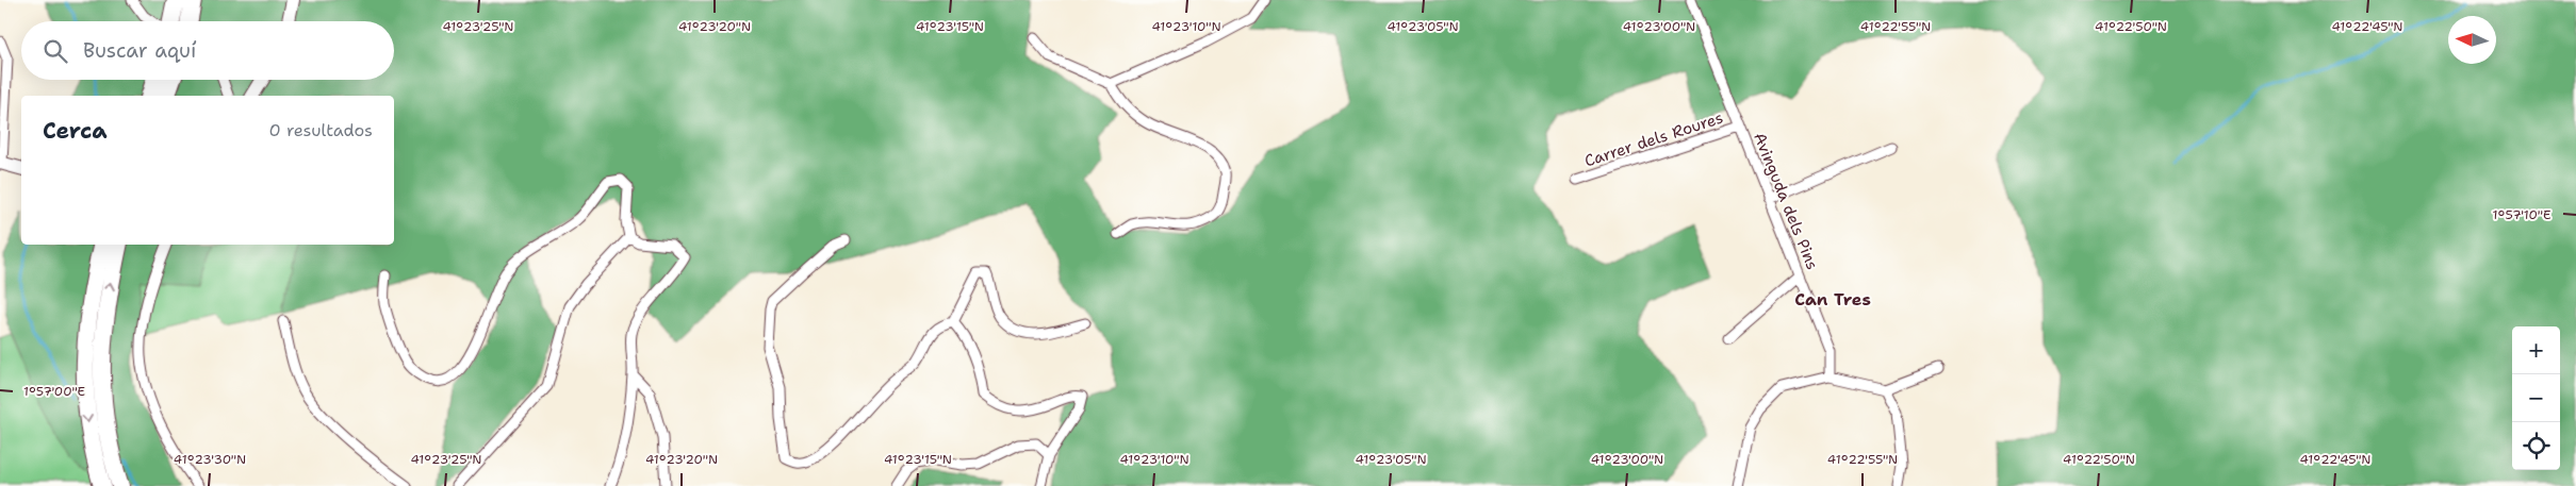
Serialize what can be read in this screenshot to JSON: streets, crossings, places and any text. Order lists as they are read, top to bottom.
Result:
{
  "streets": {
    "street": ["Carrer dels Roures", "Avinguda dels Pins"]
  },
  "crossings": [
    ["Carrer dels Roures", "Avinguda dels Pins"]
  ],
  "districts": ["Can Tres"],
  "north": "left",
  "page": {
    "search": "Buscar aquí",
    "heading": ["Cerca", "0 resultados"],
    "map_buttons": ["+", "−"]
  },
  "coordinates": [
    "41°23'25\"N",
    "41°23'20\"N",
    "41°23'15\"N",
    "41°23'10\"N",
    "41°23'05\"N",
    "41°23'00\"N",
    "41°22'55\"N",
    "41°22'50\"N",
    "41°22'45\"N",
    "1°57'10\"E",
    "1°57'00\"E",
    "41°23'30\"N"
  ]
}
